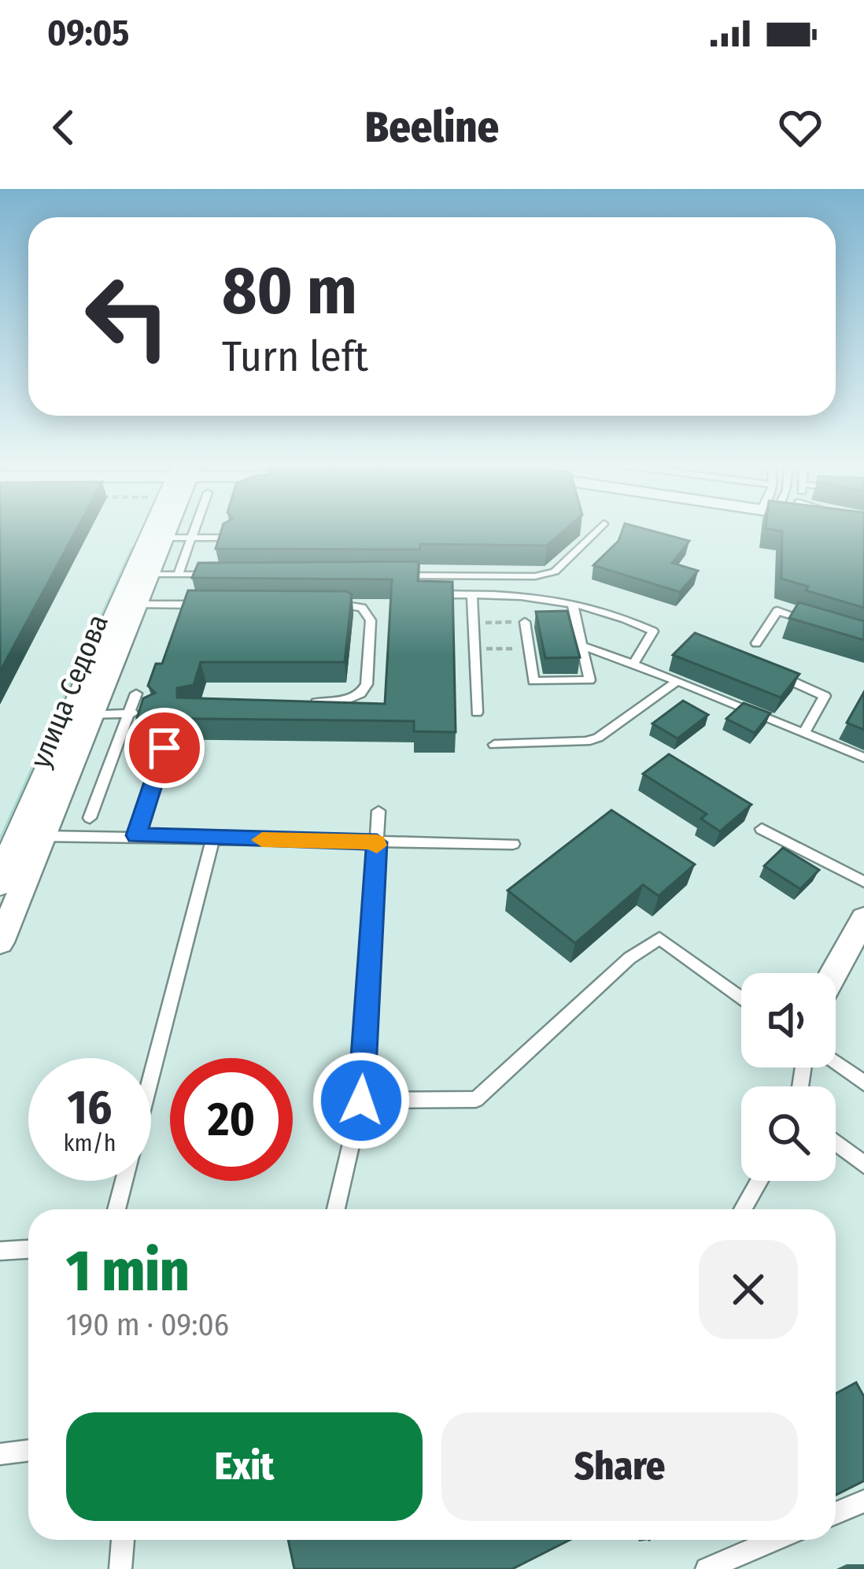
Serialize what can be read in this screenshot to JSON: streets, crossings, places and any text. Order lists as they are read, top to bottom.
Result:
{
  "streets": {
    "street": ["улица Седова"]
  },
  "page": {
    "status": "09:05",
    "header": "Beeline",
    "turn": ["80 m", "Turn left"],
    "speed": "16 km/h",
    "limit": "20",
    "heading": ["1 min", "190 m · 09:06"],
    "buttons": ["Exit", "Share"]
  }
}
